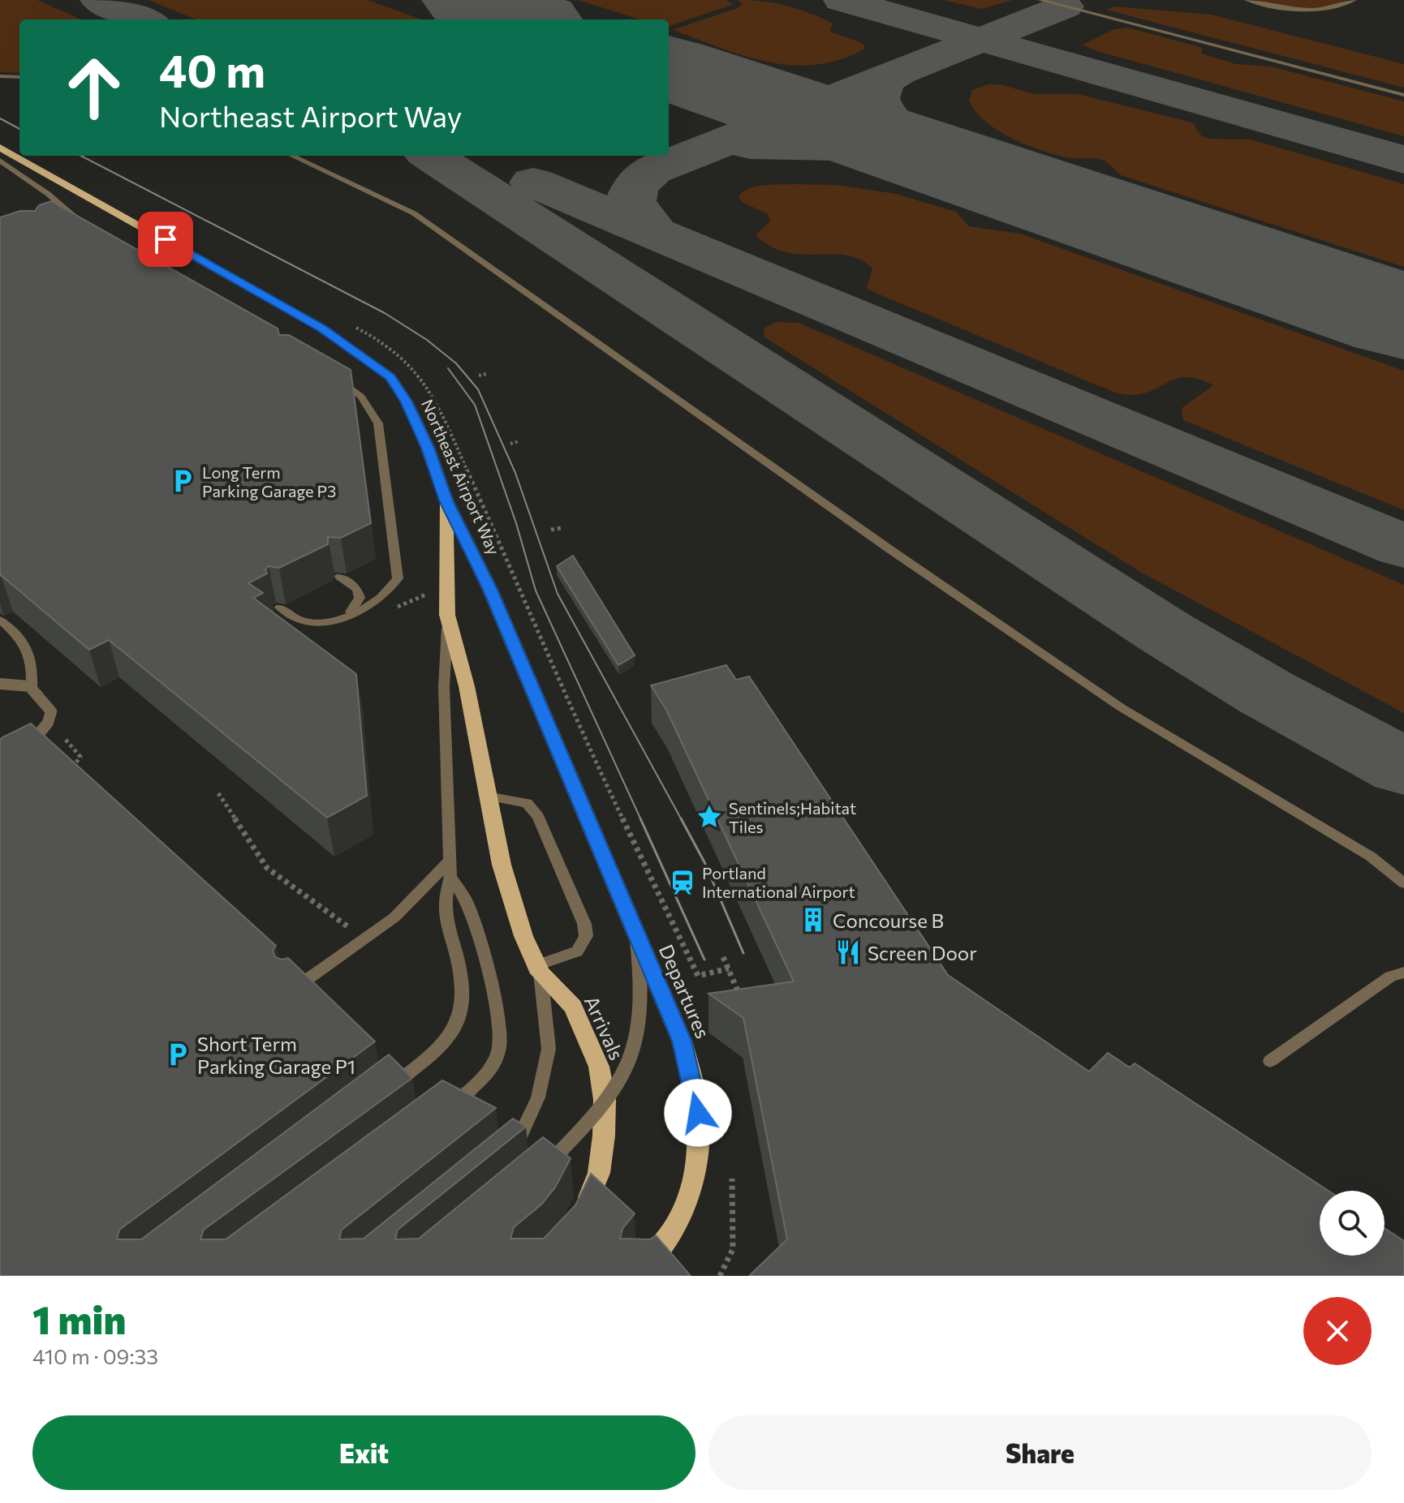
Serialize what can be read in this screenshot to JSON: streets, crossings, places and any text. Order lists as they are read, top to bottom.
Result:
{
  "streets": {
    "main road": ["Northeast Airport Way", "Departures", "Arrivals"]
  },
  "crossings": [
    ["Northeast Airport Way", "Departures"],
    ["Northeast Airport Way", "Arrivals"]
  ],
  "places": {
    "parking": ["Long Term Parking Garage P3", "Short Term Parking Garage P1"],
    "place": ["Sentinels;Habitat Tiles"],
    "station": ["Portland International Airport"],
    "building": ["Concourse B"],
    "restaurant": ["Screen Door"]
  },
  "page": {
    "turn": ["40 m", "Northeast Airport Way"],
    "heading": ["1 min", "410 m · 09:33"],
    "buttons": ["Exit", "Share"]
  }
}
